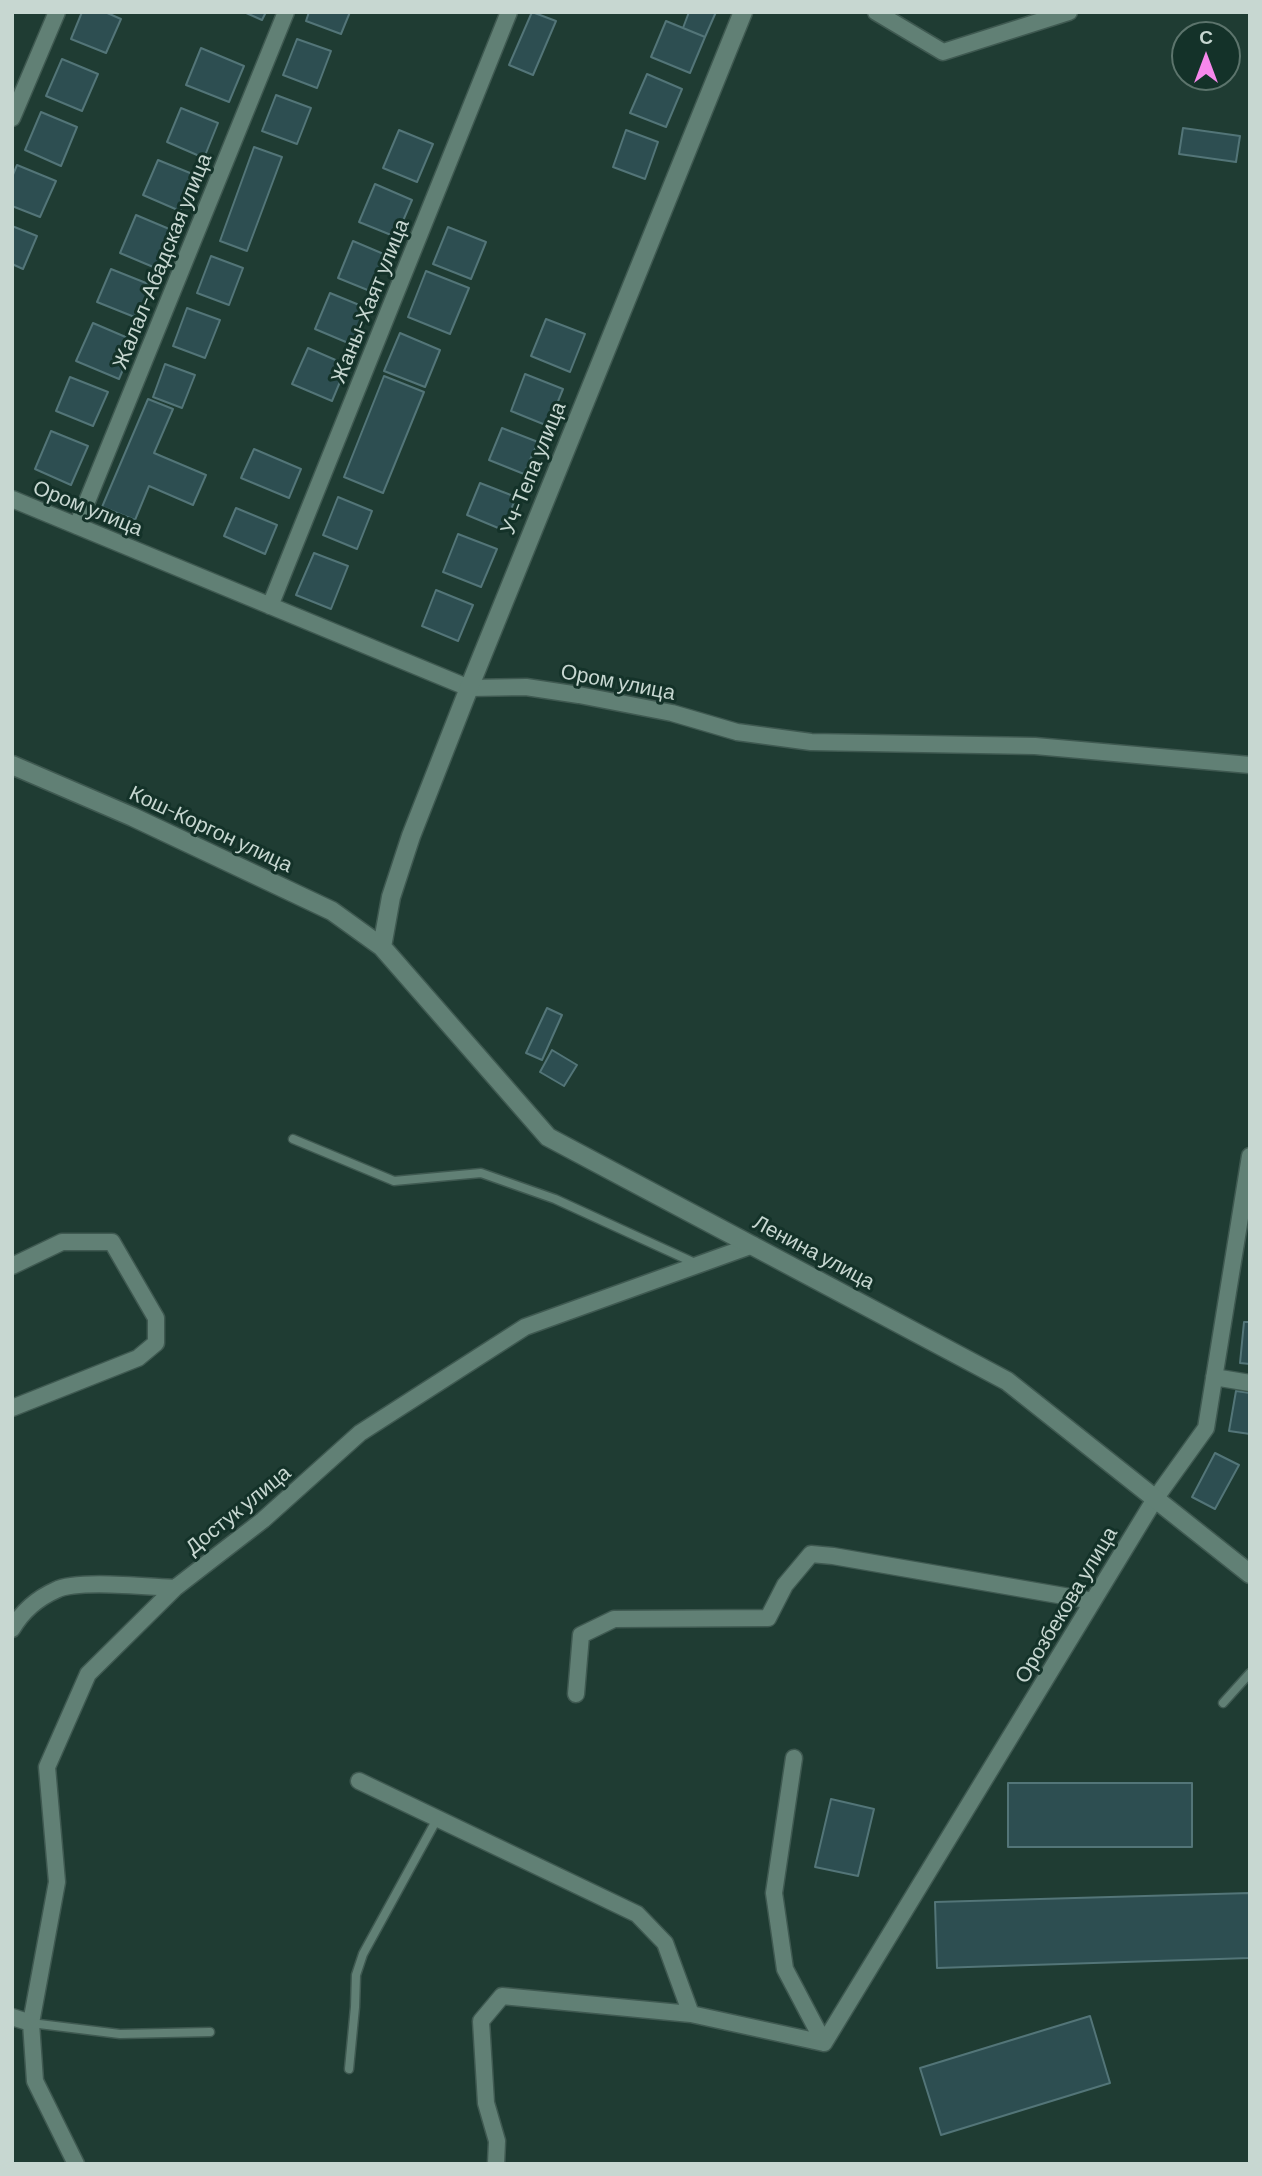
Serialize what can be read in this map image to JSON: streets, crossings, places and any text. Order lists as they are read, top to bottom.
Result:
{
  "streets": {
    "street": [
      "Жалал-Абадская улица",
      "Жаны-Хаят улица",
      "Уч-Тепа улица",
      "Ором улица",
      "Кош-Коргон улица",
      "Ленина улица",
      "Достук улица",
      "Орозбекова улица"
    ]
  },
  "crossings": [
    ["Жалал-Абадская улица", "Ором улица"],
    ["Жаны-Хаят улица", "Ором улица"],
    ["Уч-Тепа улица", "Ором улица"],
    ["Уч-Тепа улица", "Кош-Коргон улица"],
    ["Уч-Тепа улица", "Ленина улица"],
    ["Кош-Коргон улица", "Ленина улица"],
    ["Ленина улица", "Достук улица"],
    ["Ленина улица", "Орозбекова улица"]
  ],
  "north": "top"
}
